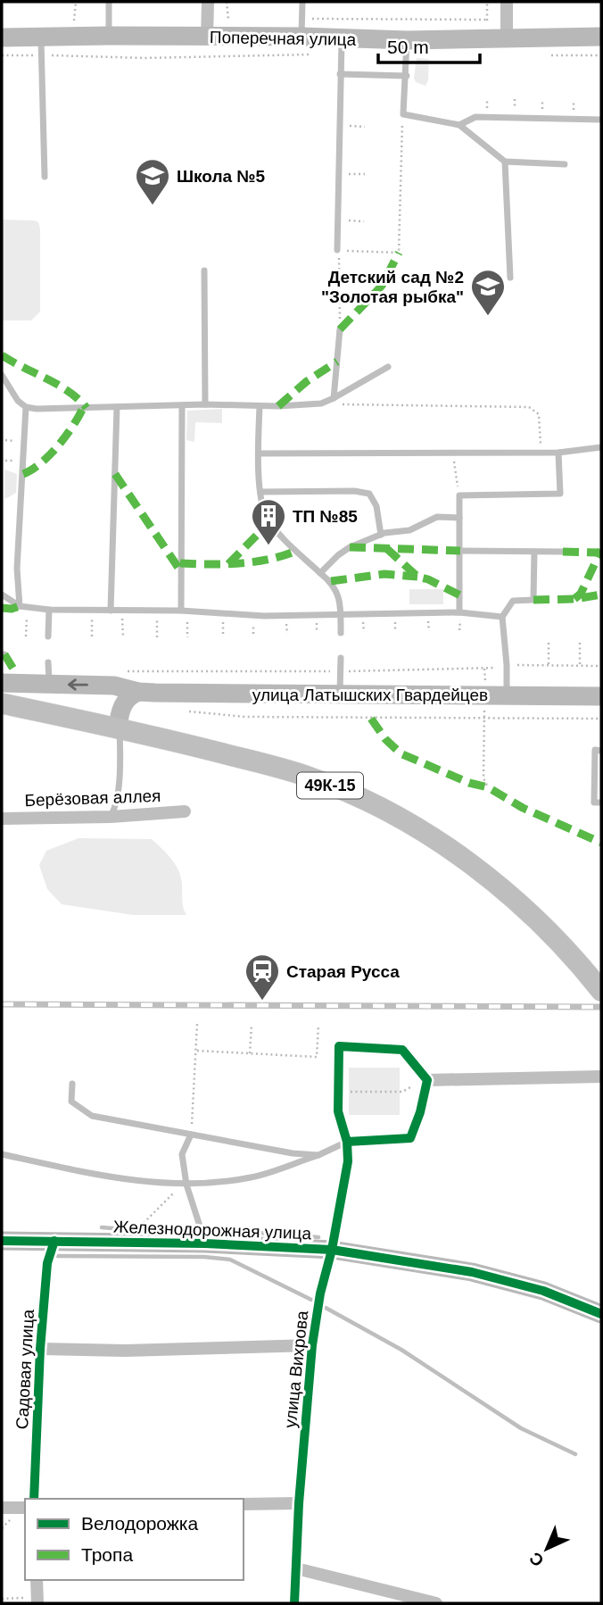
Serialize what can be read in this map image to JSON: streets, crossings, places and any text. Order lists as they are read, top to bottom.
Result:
{
  "streets": {
    "main road": [
      "Поперечная улица",
      "улица Латышских Гвардейцев",
      "49К-15",
      "Железнодорожная улица"
    ],
    "street": ["Берёзовая аллея", "Садовая улица", "улица Вихрова"]
  },
  "crossings": [
    ["Железнодорожная улица", "Садовая улица"],
    ["Железнодорожная улица", "улица Вихрова"]
  ],
  "places": {
    "school or university": ["Школа №5", "Детский сад №2 \"Золотая рыбка\""],
    "building": ["ТП №85"],
    "station": ["Старая Русса"]
  },
  "legend": ["Велодорожка", "Тропа"],
  "scale_bar": "50 m",
  "north": "bottom left"
}
